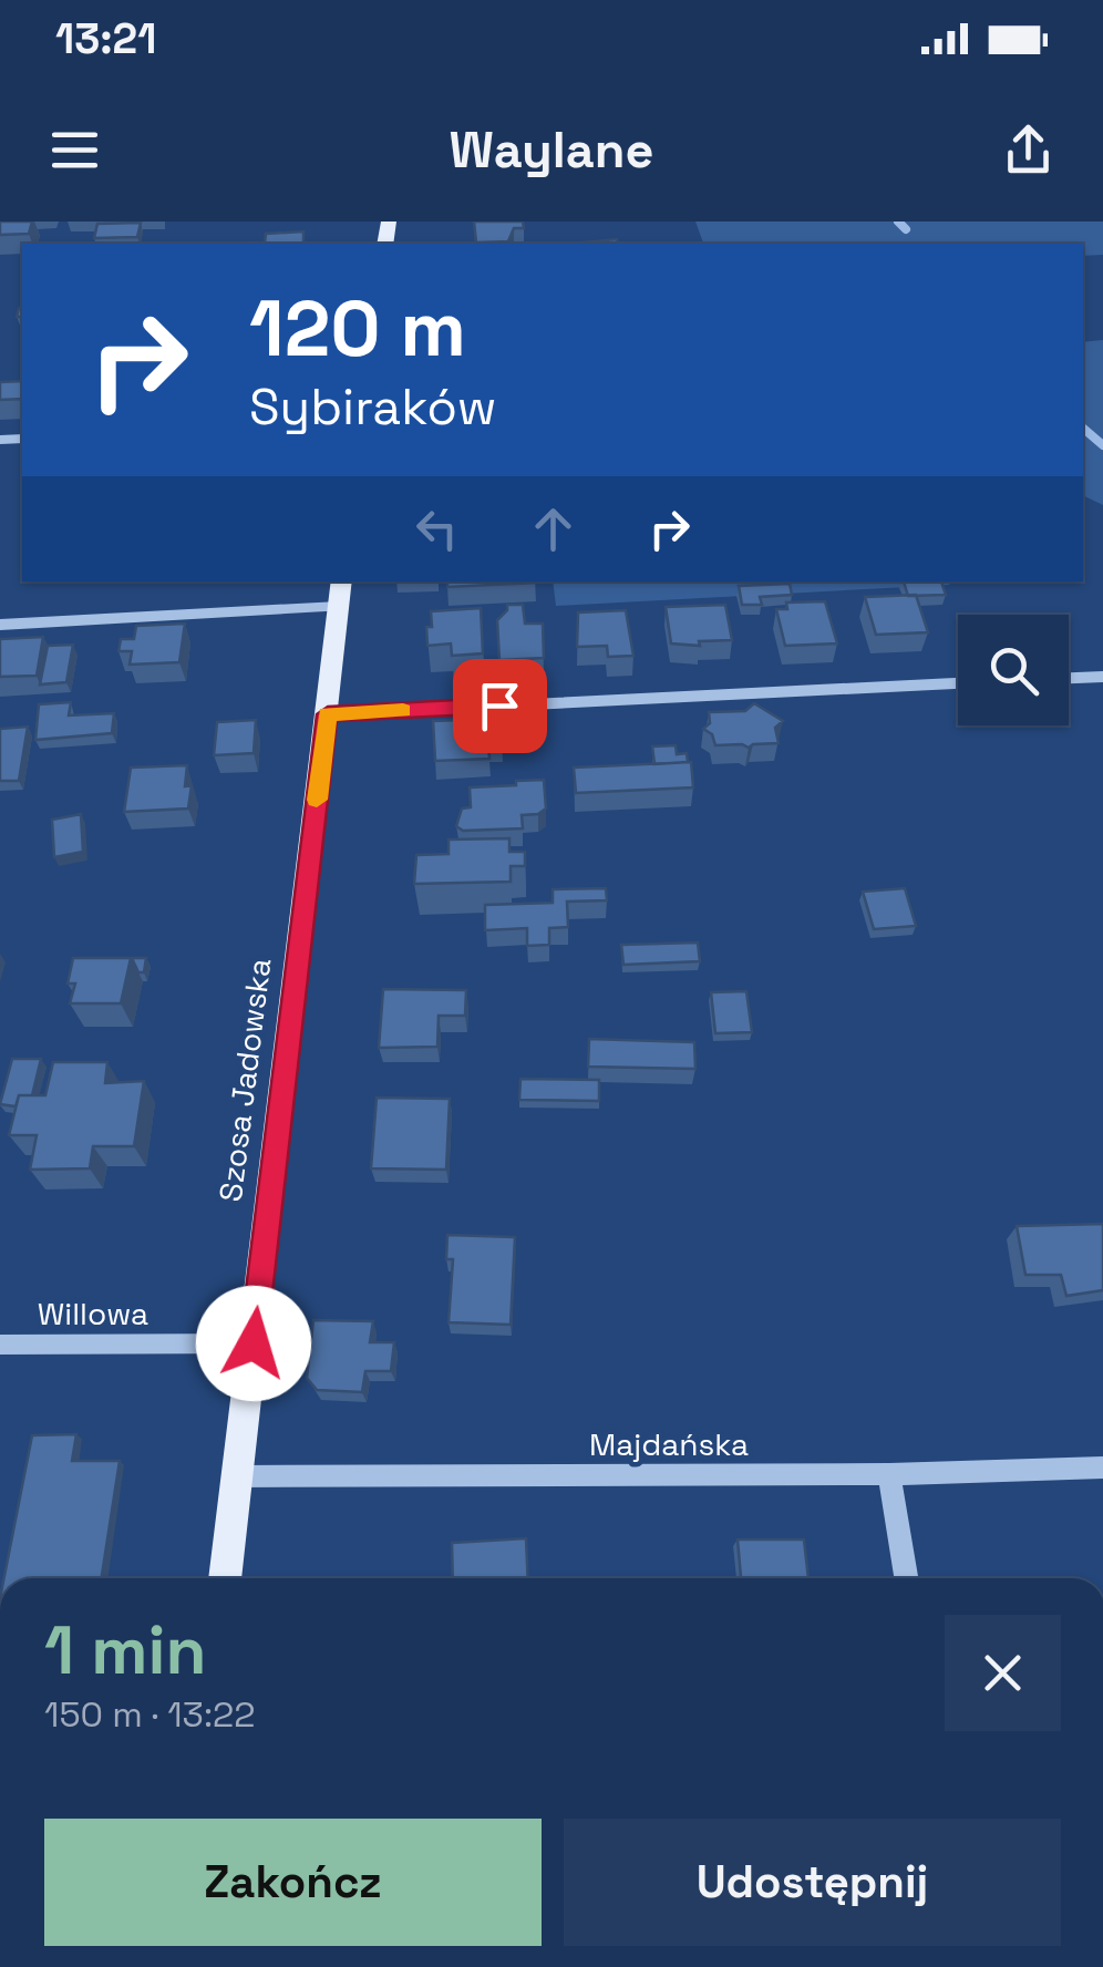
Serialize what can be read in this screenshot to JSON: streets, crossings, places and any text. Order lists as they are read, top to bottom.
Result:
{
  "streets": {
    "main road": ["Szosa Jadowska"],
    "street": ["Willowa", "Majdańska"]
  },
  "crossings": [
    ["Szosa Jadowska", "Willowa"],
    ["Szosa Jadowska", "Majdańska"]
  ],
  "page": {
    "status": "13:21",
    "header": "Waylane",
    "turn": ["120 m", "Sybiraków"],
    "heading": ["1 min", "150 m · 13:22"],
    "buttons": ["Zakończ", "Udostępnij"]
  }
}
